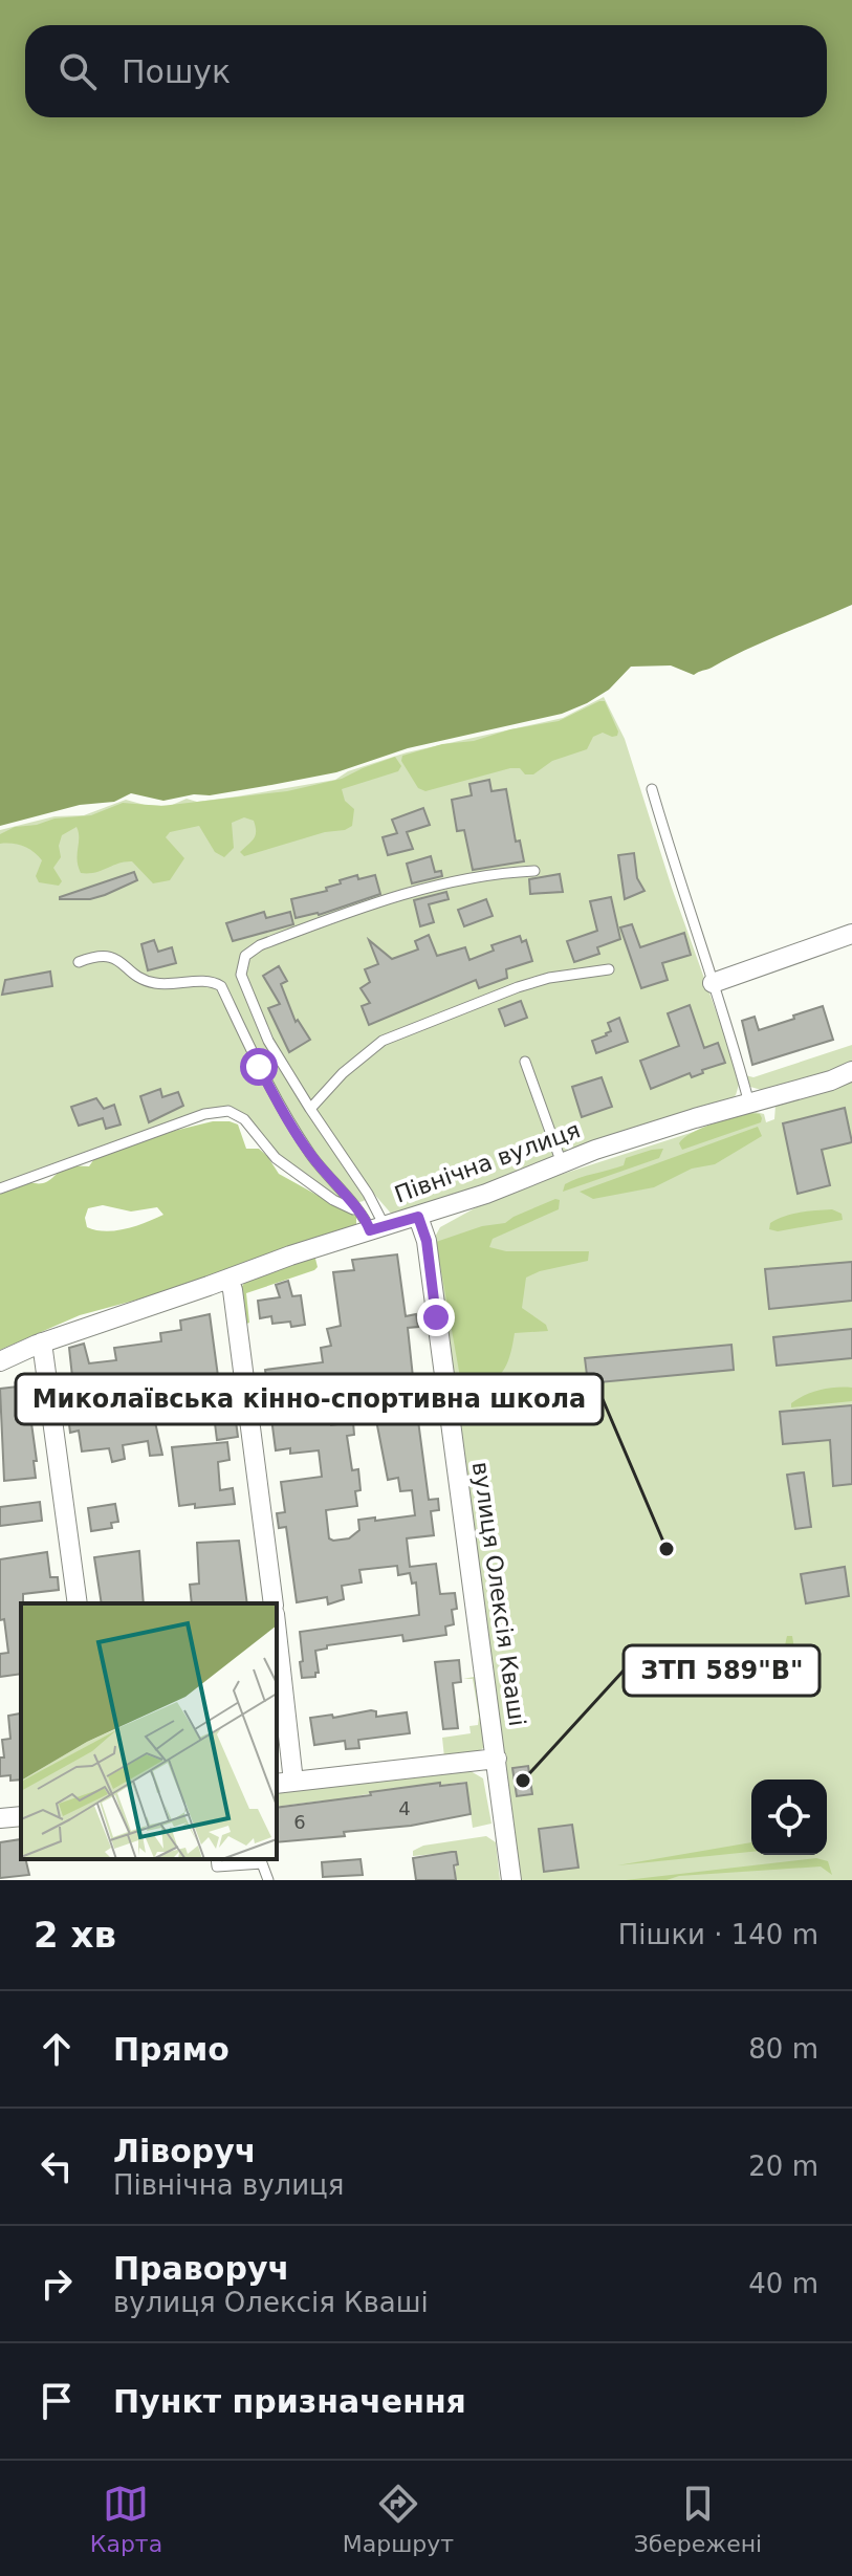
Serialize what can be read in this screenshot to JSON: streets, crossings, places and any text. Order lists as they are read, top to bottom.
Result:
{
  "streets": {
    "street": ["Північна вулиця", "вулиця Олексія Кваші"]
  },
  "crossings": [
    ["Північна вулиця", "вулиця Олексія Кваші"]
  ],
  "places": ["Миколаївська кінно-спортивна школа", "ЗТП 589\"В\""],
  "house_numbers": ["4", "6"],
  "page": {
    "search": "Пошук",
    "heading": ["2 хв", "Пішки · 140 m"],
    "list": [
      ["Прямо", "80 m"],
      ["Ліворуч", "Північна вулиця", "20 m"],
      ["Праворуч", "вулиця Олексія Кваші", "40 m"],
      "Пункт призначення"
    ],
    "nav": ["Карта", "Маршрут", "Збережені"]
  }
}
